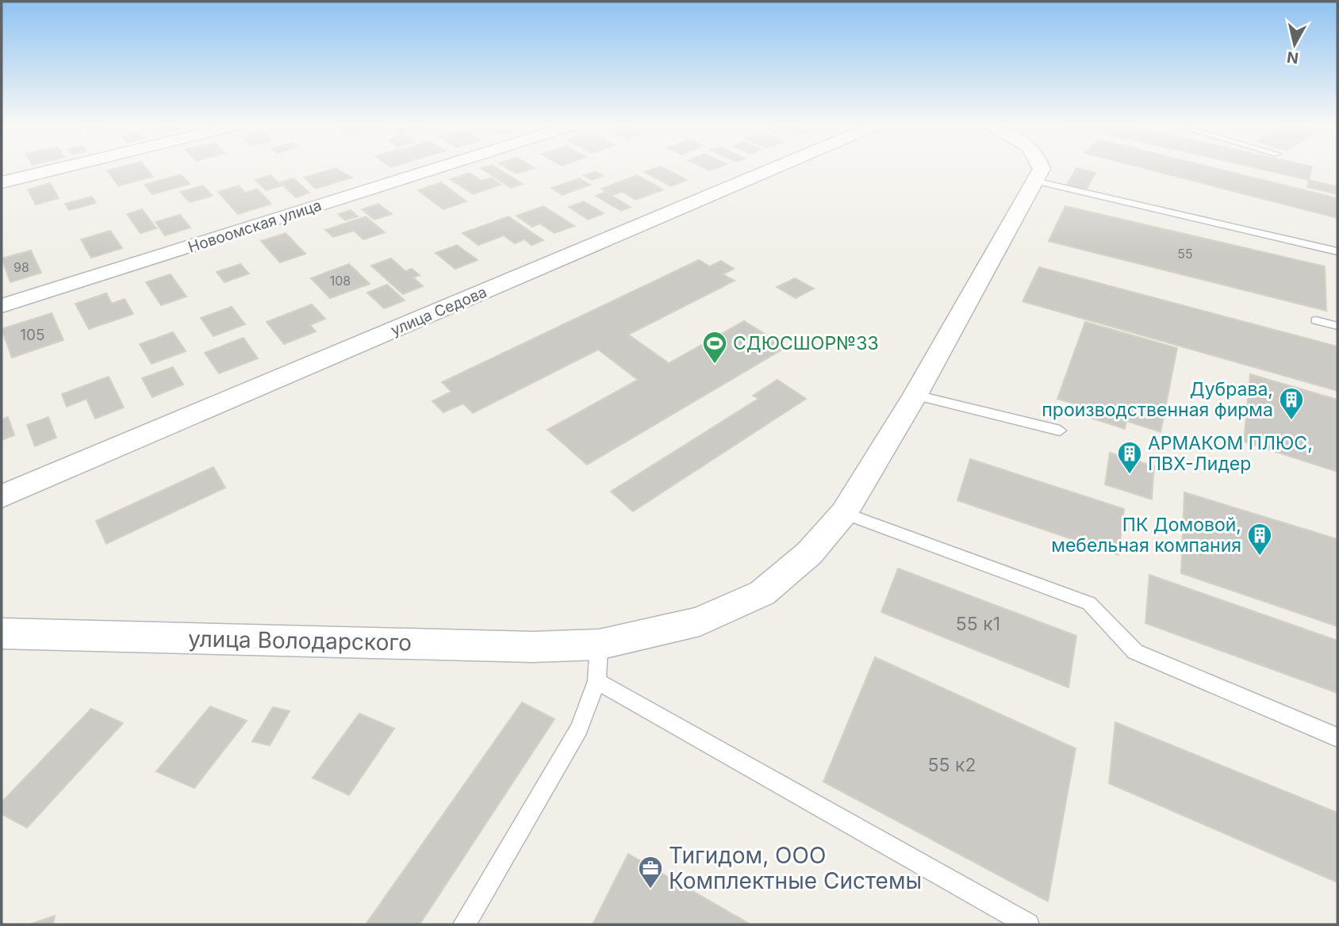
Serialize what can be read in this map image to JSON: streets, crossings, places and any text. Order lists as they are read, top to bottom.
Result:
{
  "streets": {
    "street": ["Новоомская улица", "улица Седова", "улица Володарского"]
  },
  "places": {
    "sports": ["СДЮСШОР№33"],
    "building": ["Дубрава, производственная фирма", "АРМАКОМ ПЛЮС, ПВХ-Лидер", "ПК Домовой, мебельная компания"],
    "office": ["Тигидом, ООО Комплектные Системы"]
  },
  "house_numbers": [
    "55",
    "98",
    "108",
    "105",
    "55 к1",
    "55 к2"
  ],
  "north": "bottom"
}
